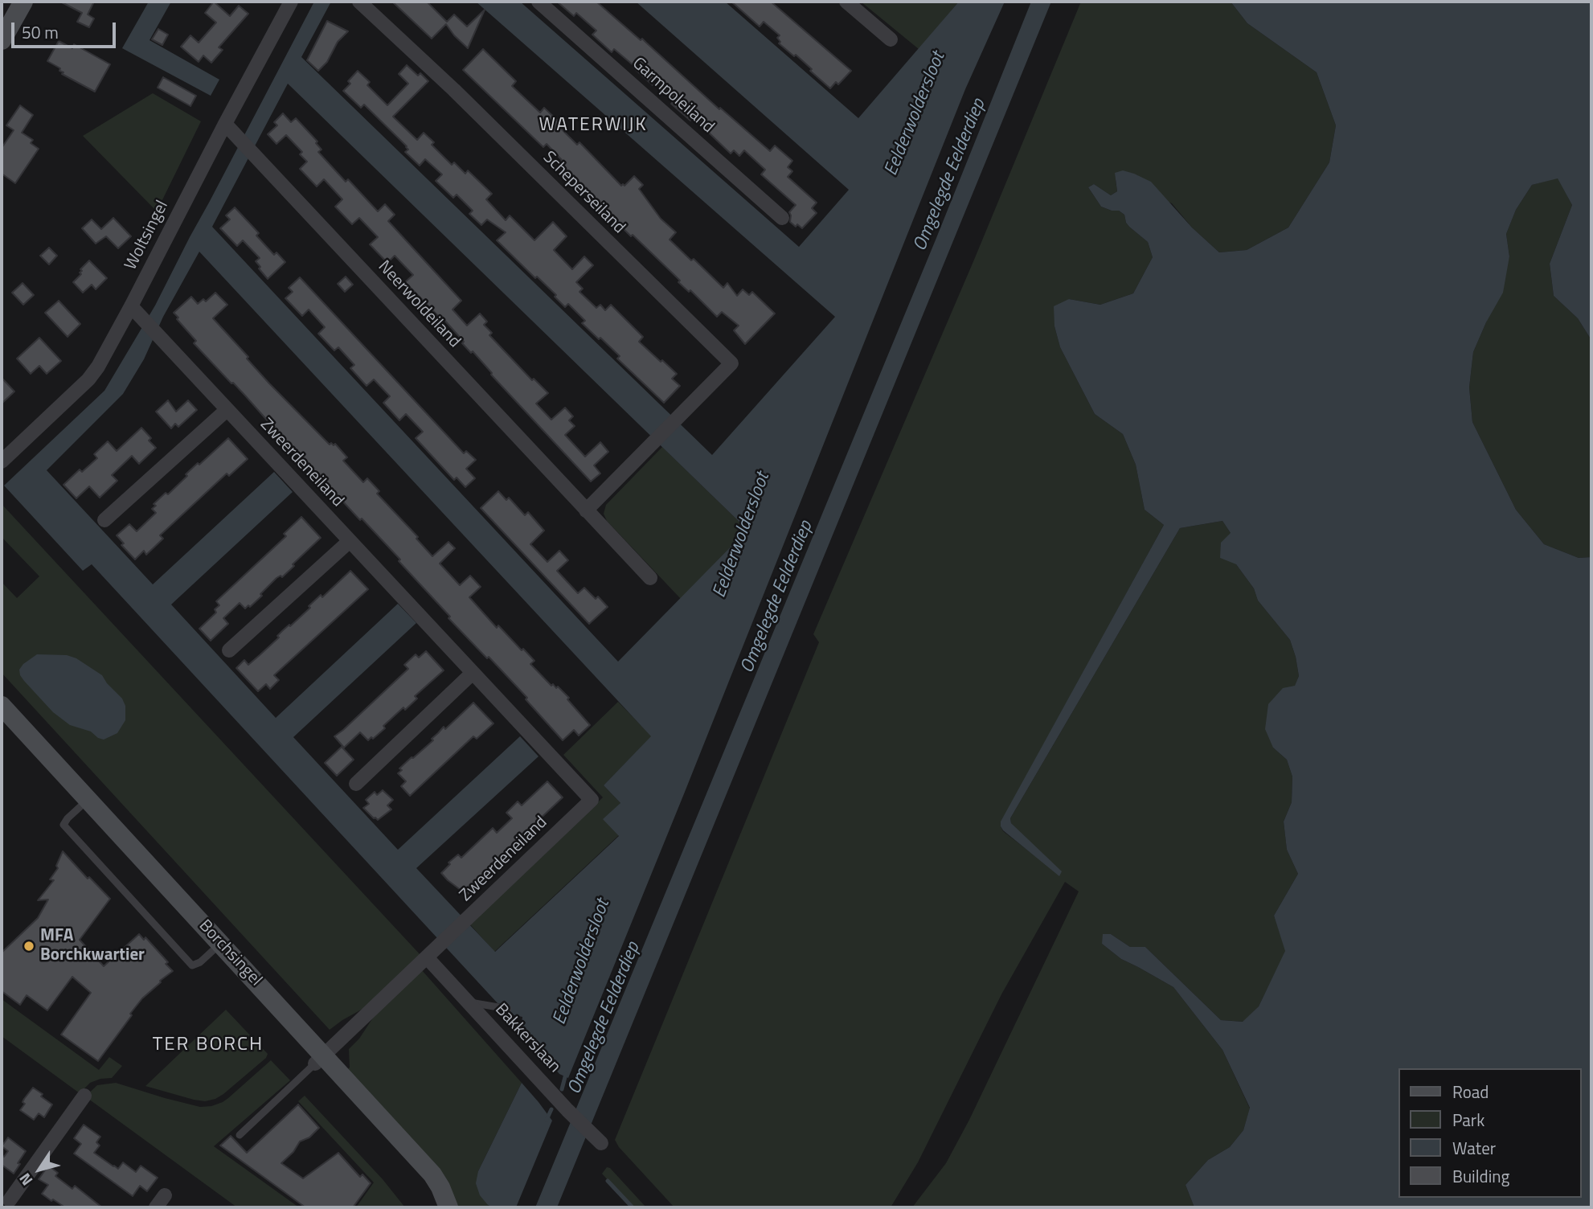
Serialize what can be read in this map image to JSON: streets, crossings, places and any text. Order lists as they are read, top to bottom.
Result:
{
  "streets": {
    "main road": ["Borchsingel"],
    "street": [
      "Garmpoleiland",
      "Scheperseiland",
      "Woltsingel",
      "Neerwoldeiland",
      "Zweerdeneiland",
      "Bakkerslaan"
    ]
  },
  "crossings": [
    ["Scheperseiland", "Neerwoldeiland"],
    ["Woltsingel", "Neerwoldeiland"],
    ["Woltsingel", "Zweerdeneiland"],
    ["Zweerdeneiland", "Borchsingel"],
    ["Zweerdeneiland", "Bakkerslaan"]
  ],
  "districts": ["WATERWIJK", "TER BORCH"],
  "water": ["Eelderwoldersloot", "Omgelegde Eelderdiep"],
  "places": ["MFA Borchkwartier"],
  "legend": [
    "Road",
    "Park",
    "Water",
    "Building"
  ],
  "scale_bar": "50 m",
  "north": "bottom left"
}
